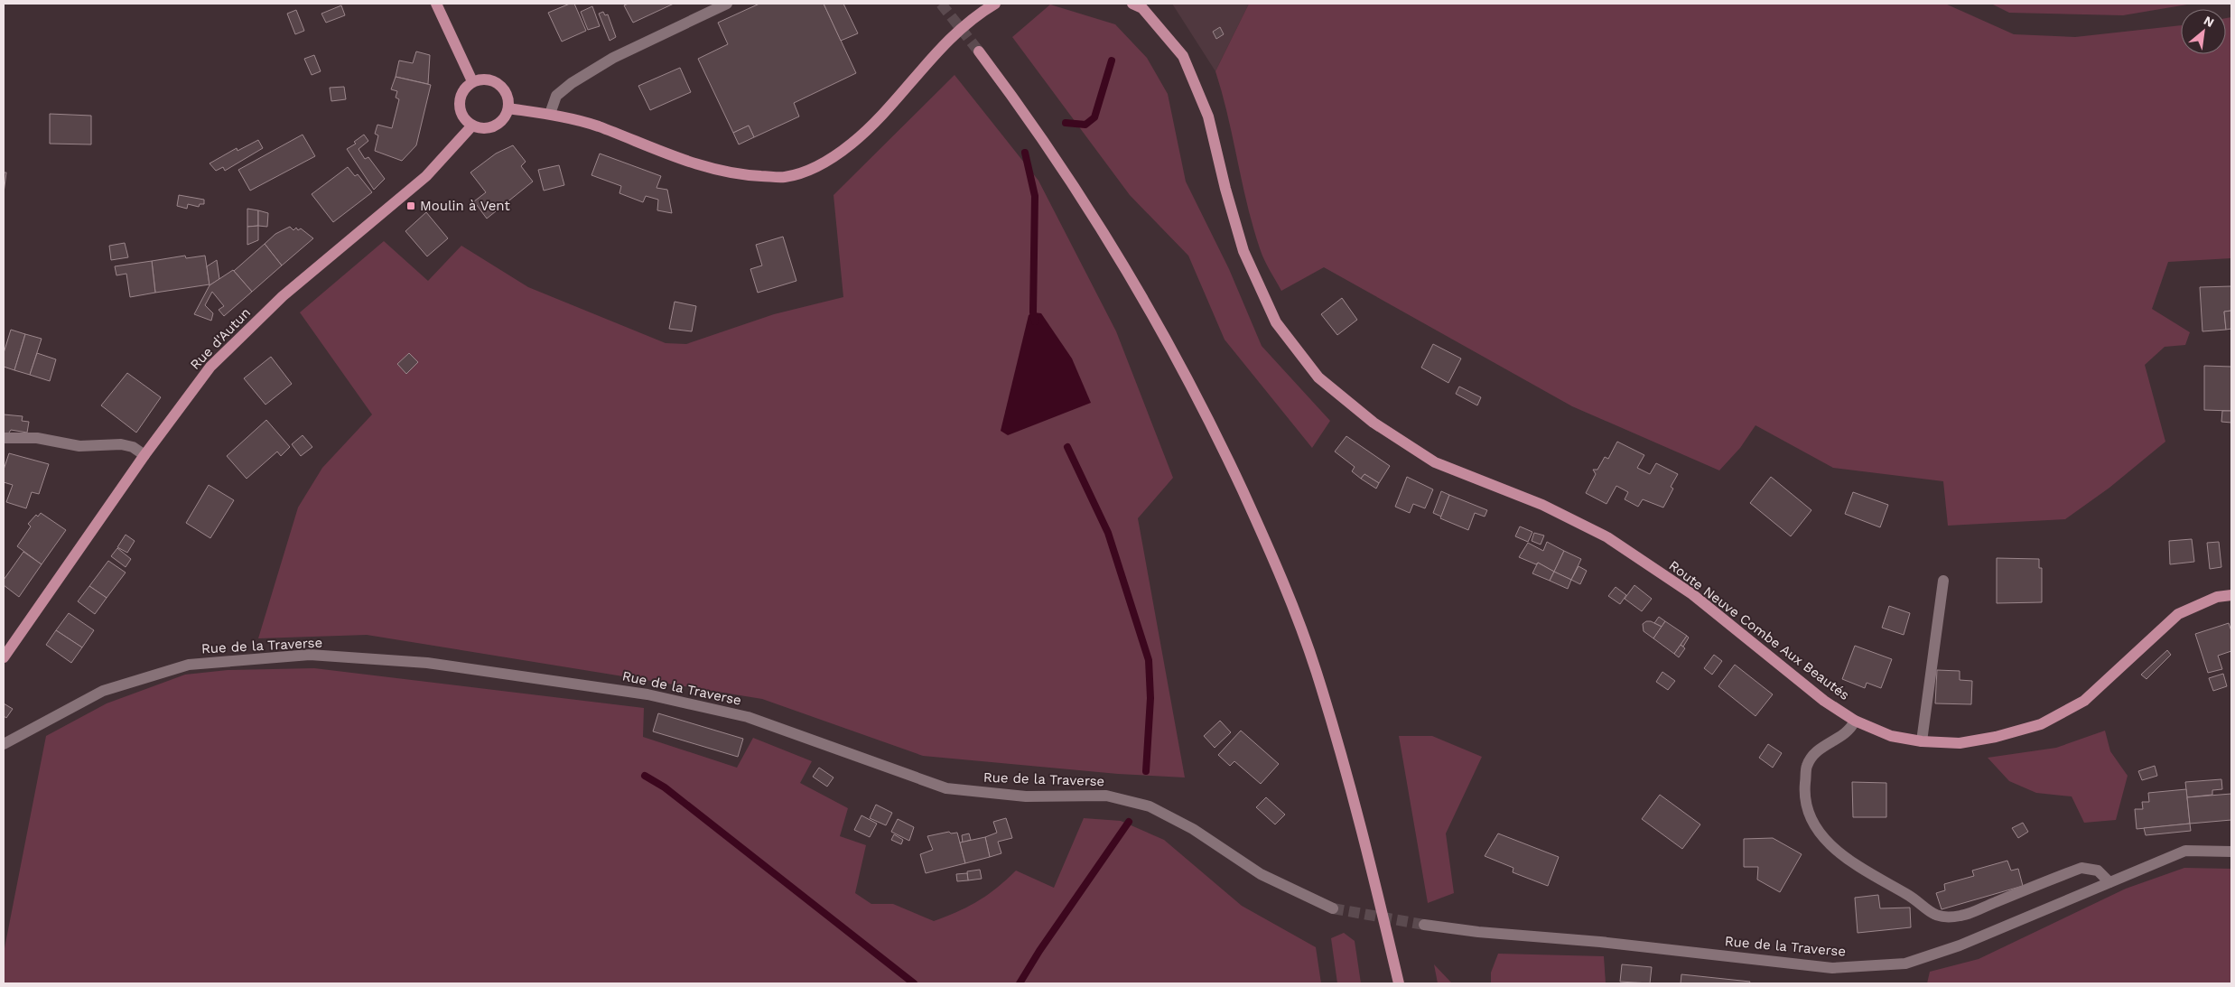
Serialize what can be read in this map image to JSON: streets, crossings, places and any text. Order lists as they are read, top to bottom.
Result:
{
  "streets": {
    "main road": ["Rue d'Autun", "Route Neuve Combe Aux Beautés"],
    "street": ["Rue de la Traverse"]
  },
  "places": {
    "transit": ["Moulin à Vent"]
  },
  "north": "top right"
}
